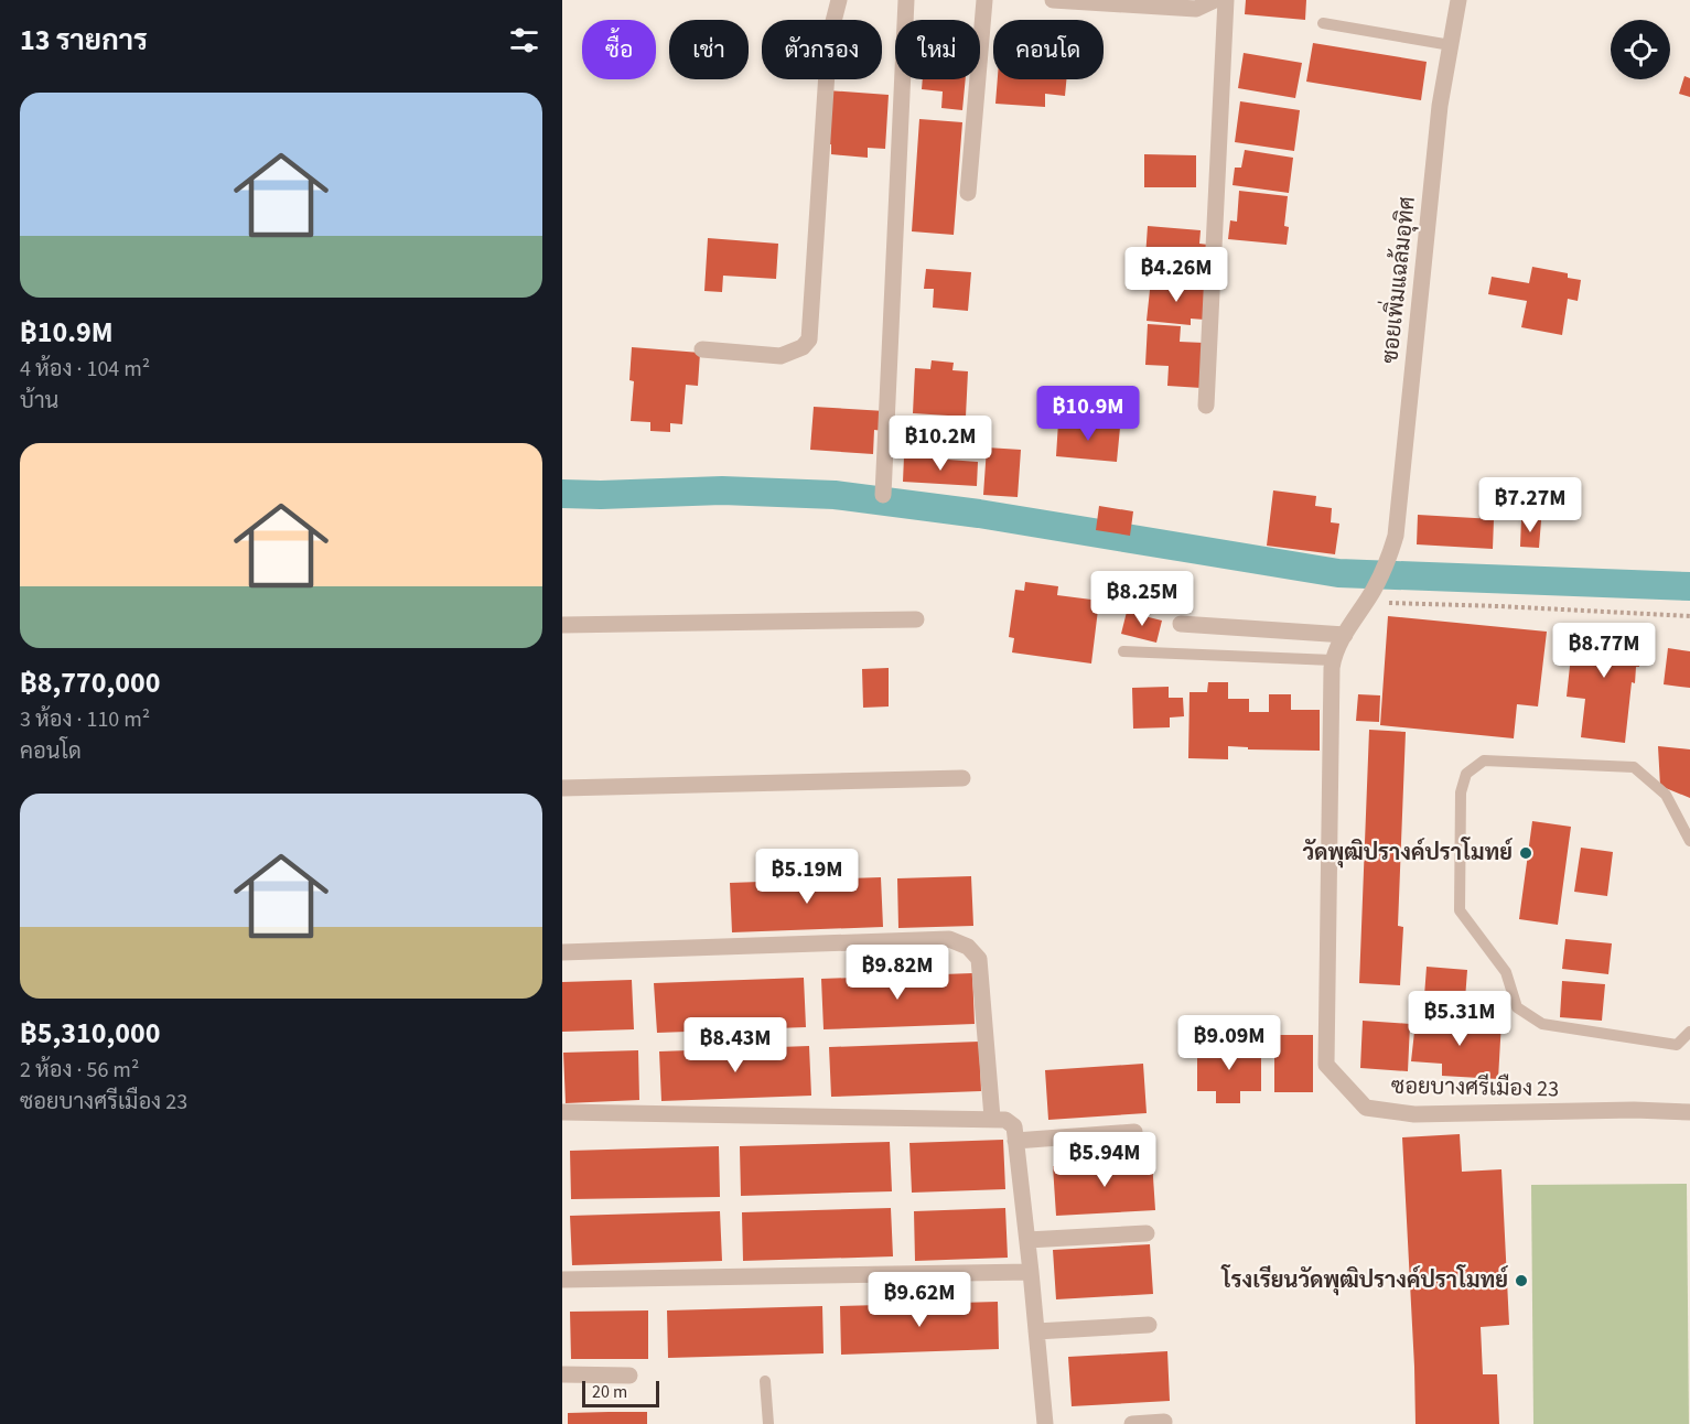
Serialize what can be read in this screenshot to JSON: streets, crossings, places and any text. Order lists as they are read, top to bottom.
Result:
{
  "streets": {
    "street": ["ซอยเพิ่มแฉล้มอุทิศ", "ซอยบางศรีเมือง 23"]
  },
  "crossings": [
    ["ซอยเพิ่มแฉล้มอุทิศ", "ซอยบางศรีเมือง 23"]
  ],
  "places": ["วัดพุฒิปรางค์ปราโมทย์", "โรงเรียนวัดพุฒิปรางค์ปราโมทย์"],
  "scale_bar": "20 m",
  "page": {
    "heading": "13 รายการ",
    "chip": [
      "ซื้อ",
      "เช่า",
      "ตัวกรอง",
      "ใหม่",
      "คอนโด"
    ],
    "list": [
      {
        "name": "฿10.9M",
        "note": "4 ห้อง · 104 m² · บ้าน"
      },
      {
        "name": "฿8,770,000",
        "note": "3 ห้อง · 110 m² · คอนโด"
      },
      {
        "name": "฿5,310,000",
        "note": "2 ห้อง · 56 m² · ซอยบางศรีเมือง 23"
      }
    ],
    "price": [
      "฿4.26M",
      "฿10.9M",
      "฿10.2M",
      "฿7.27M",
      "฿8.25M",
      "฿8.77M",
      "฿5.19M",
      "฿9.82M",
      "฿5.31M",
      "฿9.09M",
      "฿8.43M",
      "฿5.94M",
      "฿9.62M"
    ],
    "scale": "20 m"
  }
}
